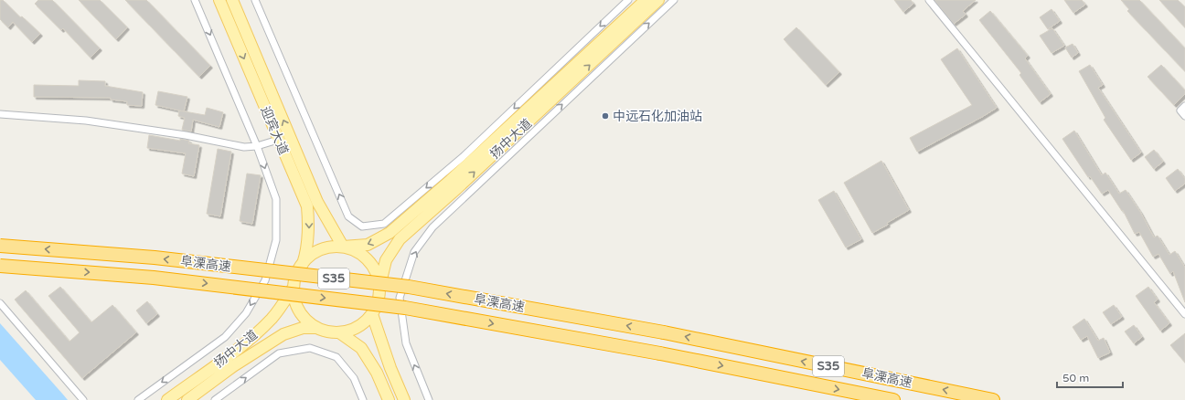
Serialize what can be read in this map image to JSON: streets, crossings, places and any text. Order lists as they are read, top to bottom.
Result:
{
  "streets": {
    "highway": ["阜溧高速", "S35"],
    "main road": ["迎宾大道", "扬中大道"]
  },
  "crossings": [
    ["迎宾大道", "扬中大道"]
  ],
  "places": ["中远石化加油站"],
  "scale_bar": "50 m"
}
